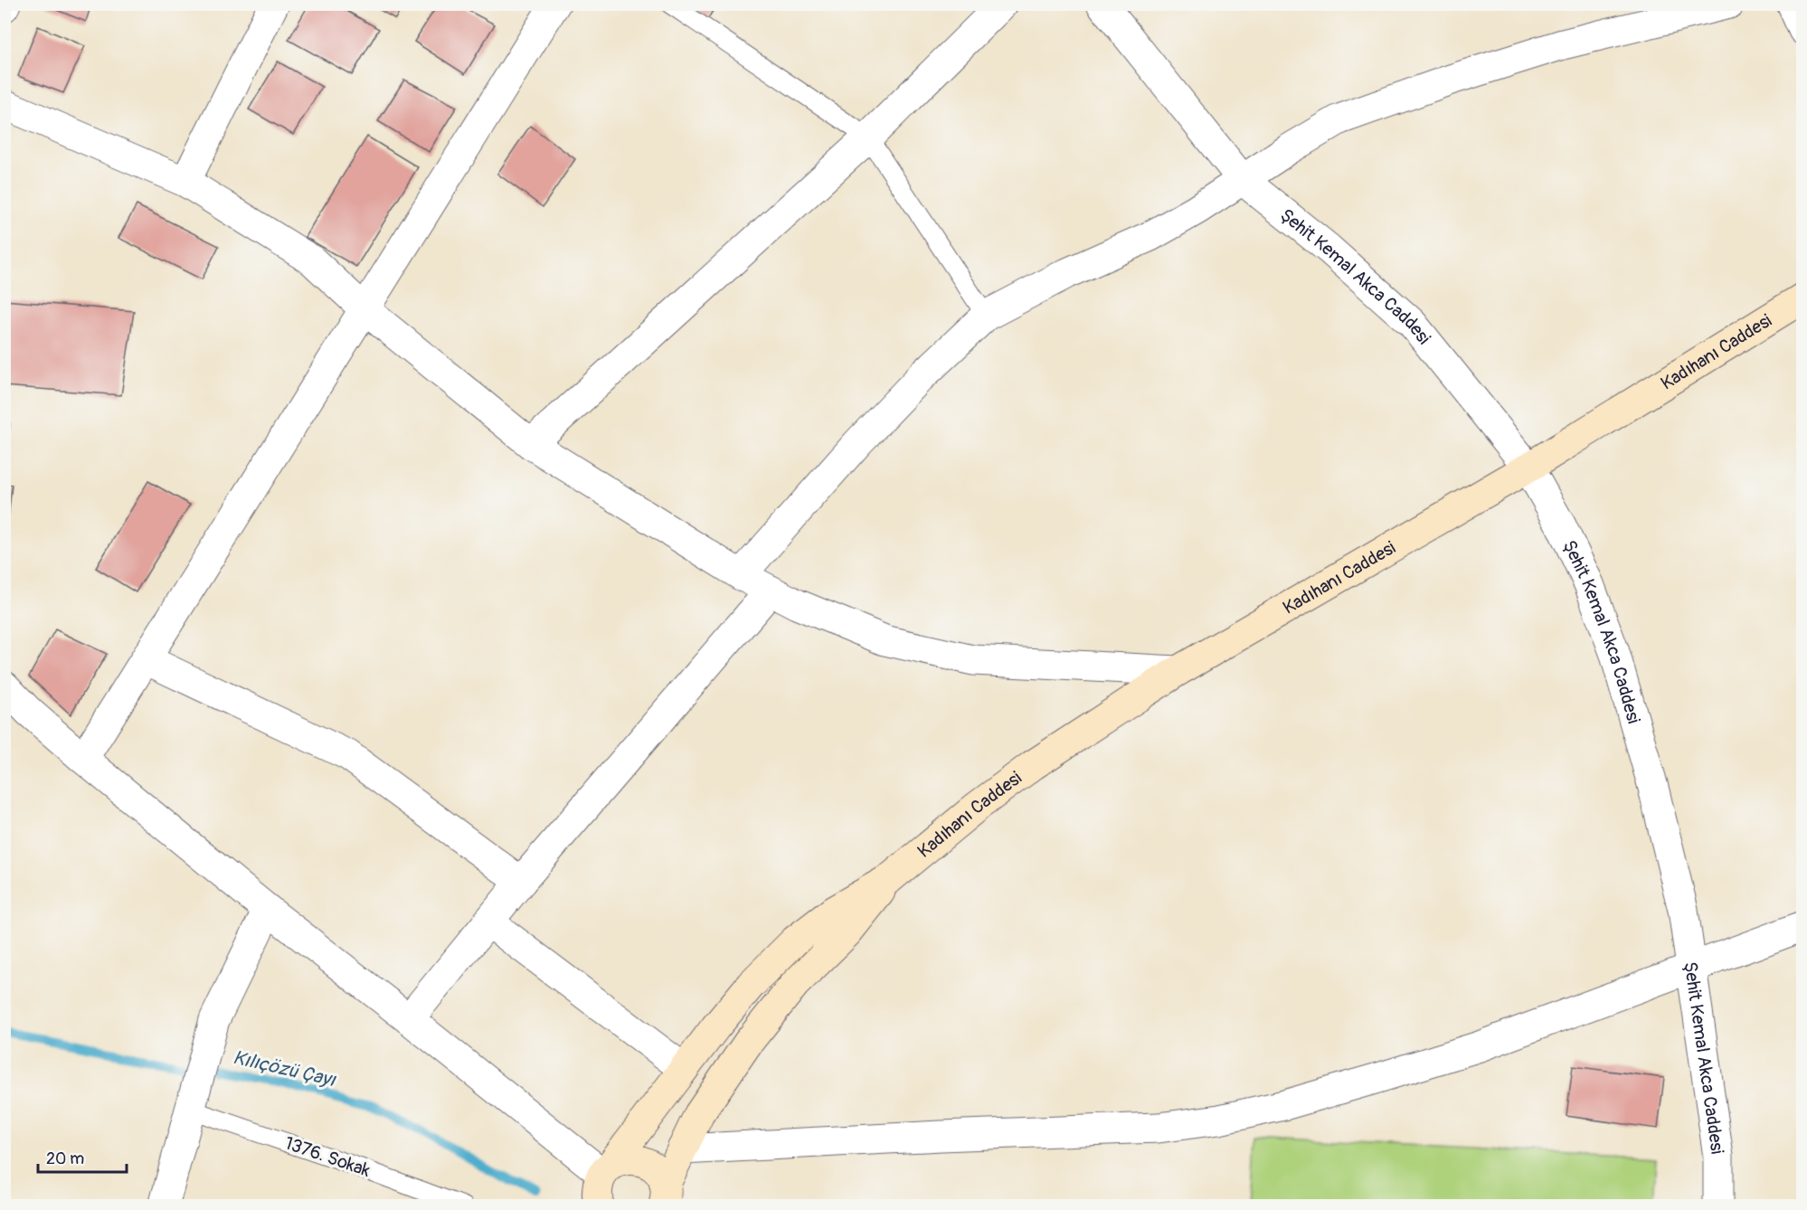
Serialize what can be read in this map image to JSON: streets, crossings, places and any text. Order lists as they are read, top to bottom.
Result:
{
  "streets": {
    "main road": ["Kadıhanı Caddesi"],
    "street": ["Şehit Kemal Akca Caddesi"],
    "lane": ["1376. Sokak"]
  },
  "crossings": [
    ["Şehit Kemal Akca Caddesi", "Kadıhanı Caddesi"]
  ],
  "water": ["Kılıçözü Çayı"],
  "scale_bar": "20 m"
}
